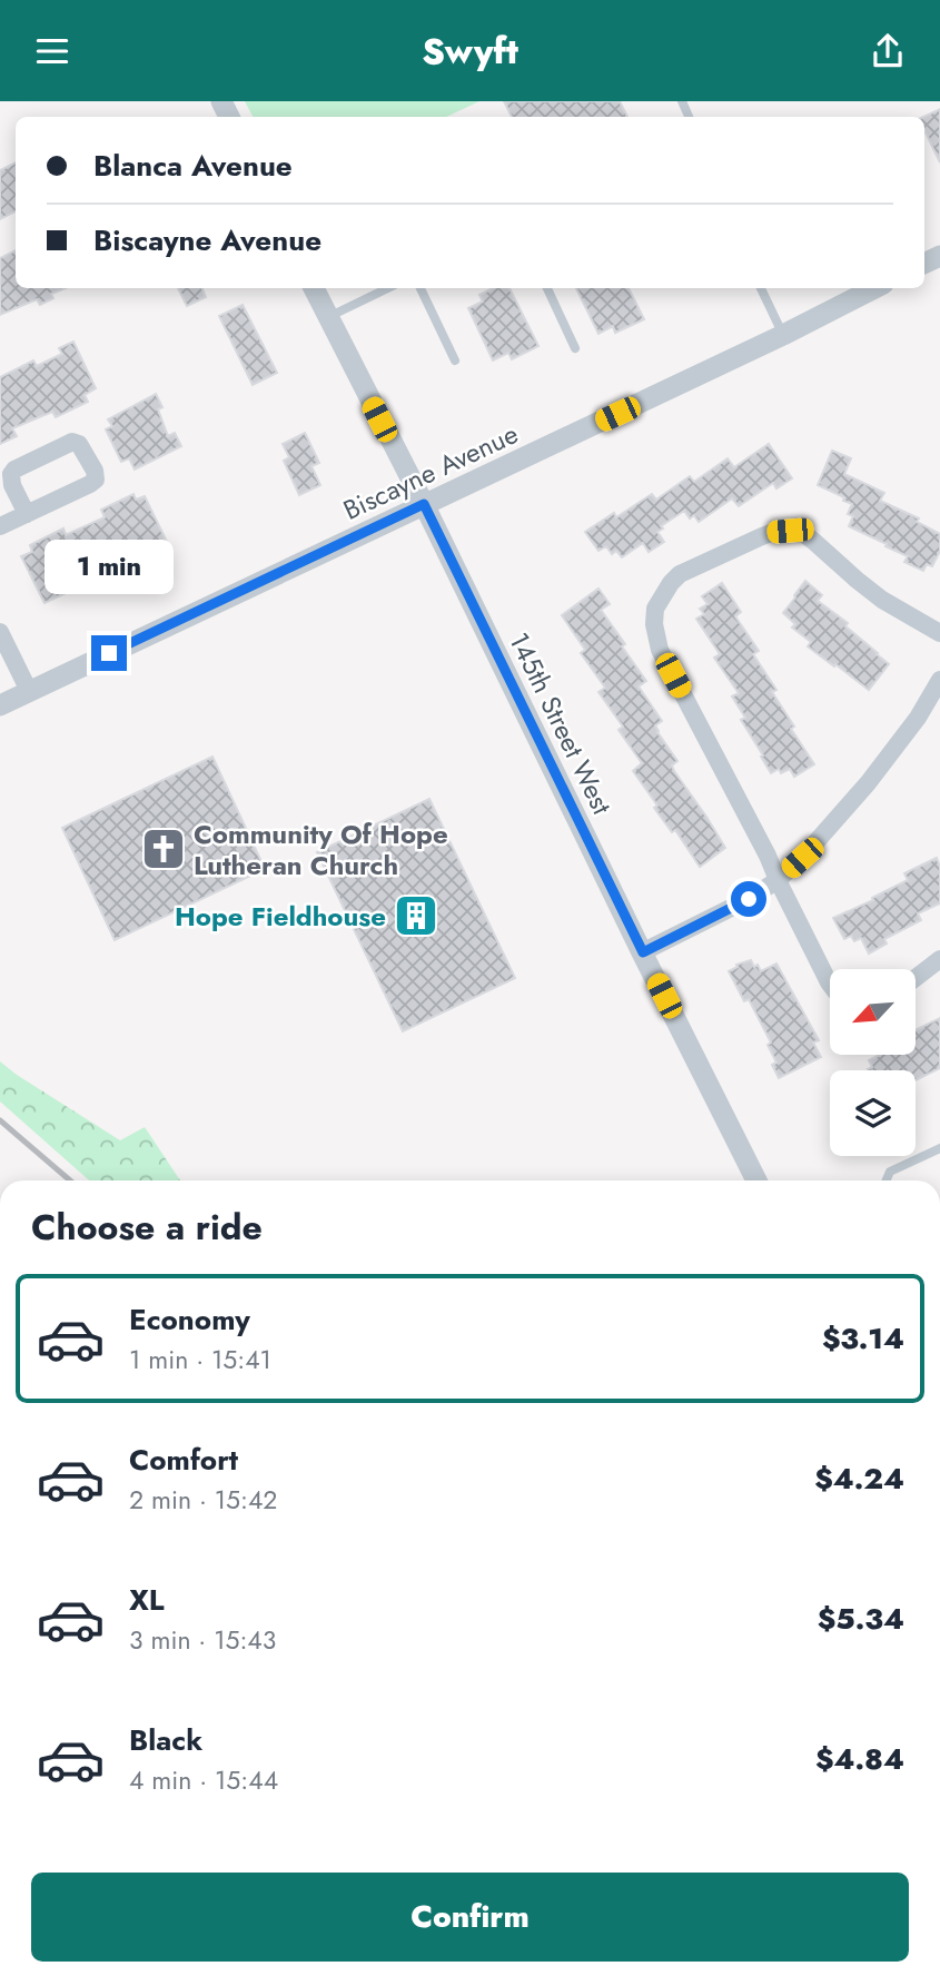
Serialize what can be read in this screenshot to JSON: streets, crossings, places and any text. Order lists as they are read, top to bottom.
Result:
{
  "streets": {
    "street": ["Biscayne Avenue", "145th Street West"]
  },
  "crossings": [
    ["Biscayne Avenue", "145th Street West"]
  ],
  "places": {
    "church": ["Community Of Hope Lutheran Church"],
    "building": ["Hope Fieldhouse"]
  },
  "north": "bottom left",
  "page": {
    "header": "Swyft",
    "banner": ["Blanca Avenue", "Biscayne Avenue"],
    "bubble": "1 min",
    "heading": "Choose a ride",
    "list": [
      {
        "name": "Economy",
        "note": "1 min · 15:41",
        "value": "$3.14"
      },
      {
        "name": "Comfort",
        "note": "2 min · 15:42",
        "value": "$4.24"
      },
      {
        "name": "XL",
        "note": "3 min · 15:43",
        "value": "$5.34"
      },
      {
        "name": "Black",
        "note": "4 min · 15:44",
        "value": "$4.84"
      }
    ],
    "buttons": "Confirm"
  }
}
